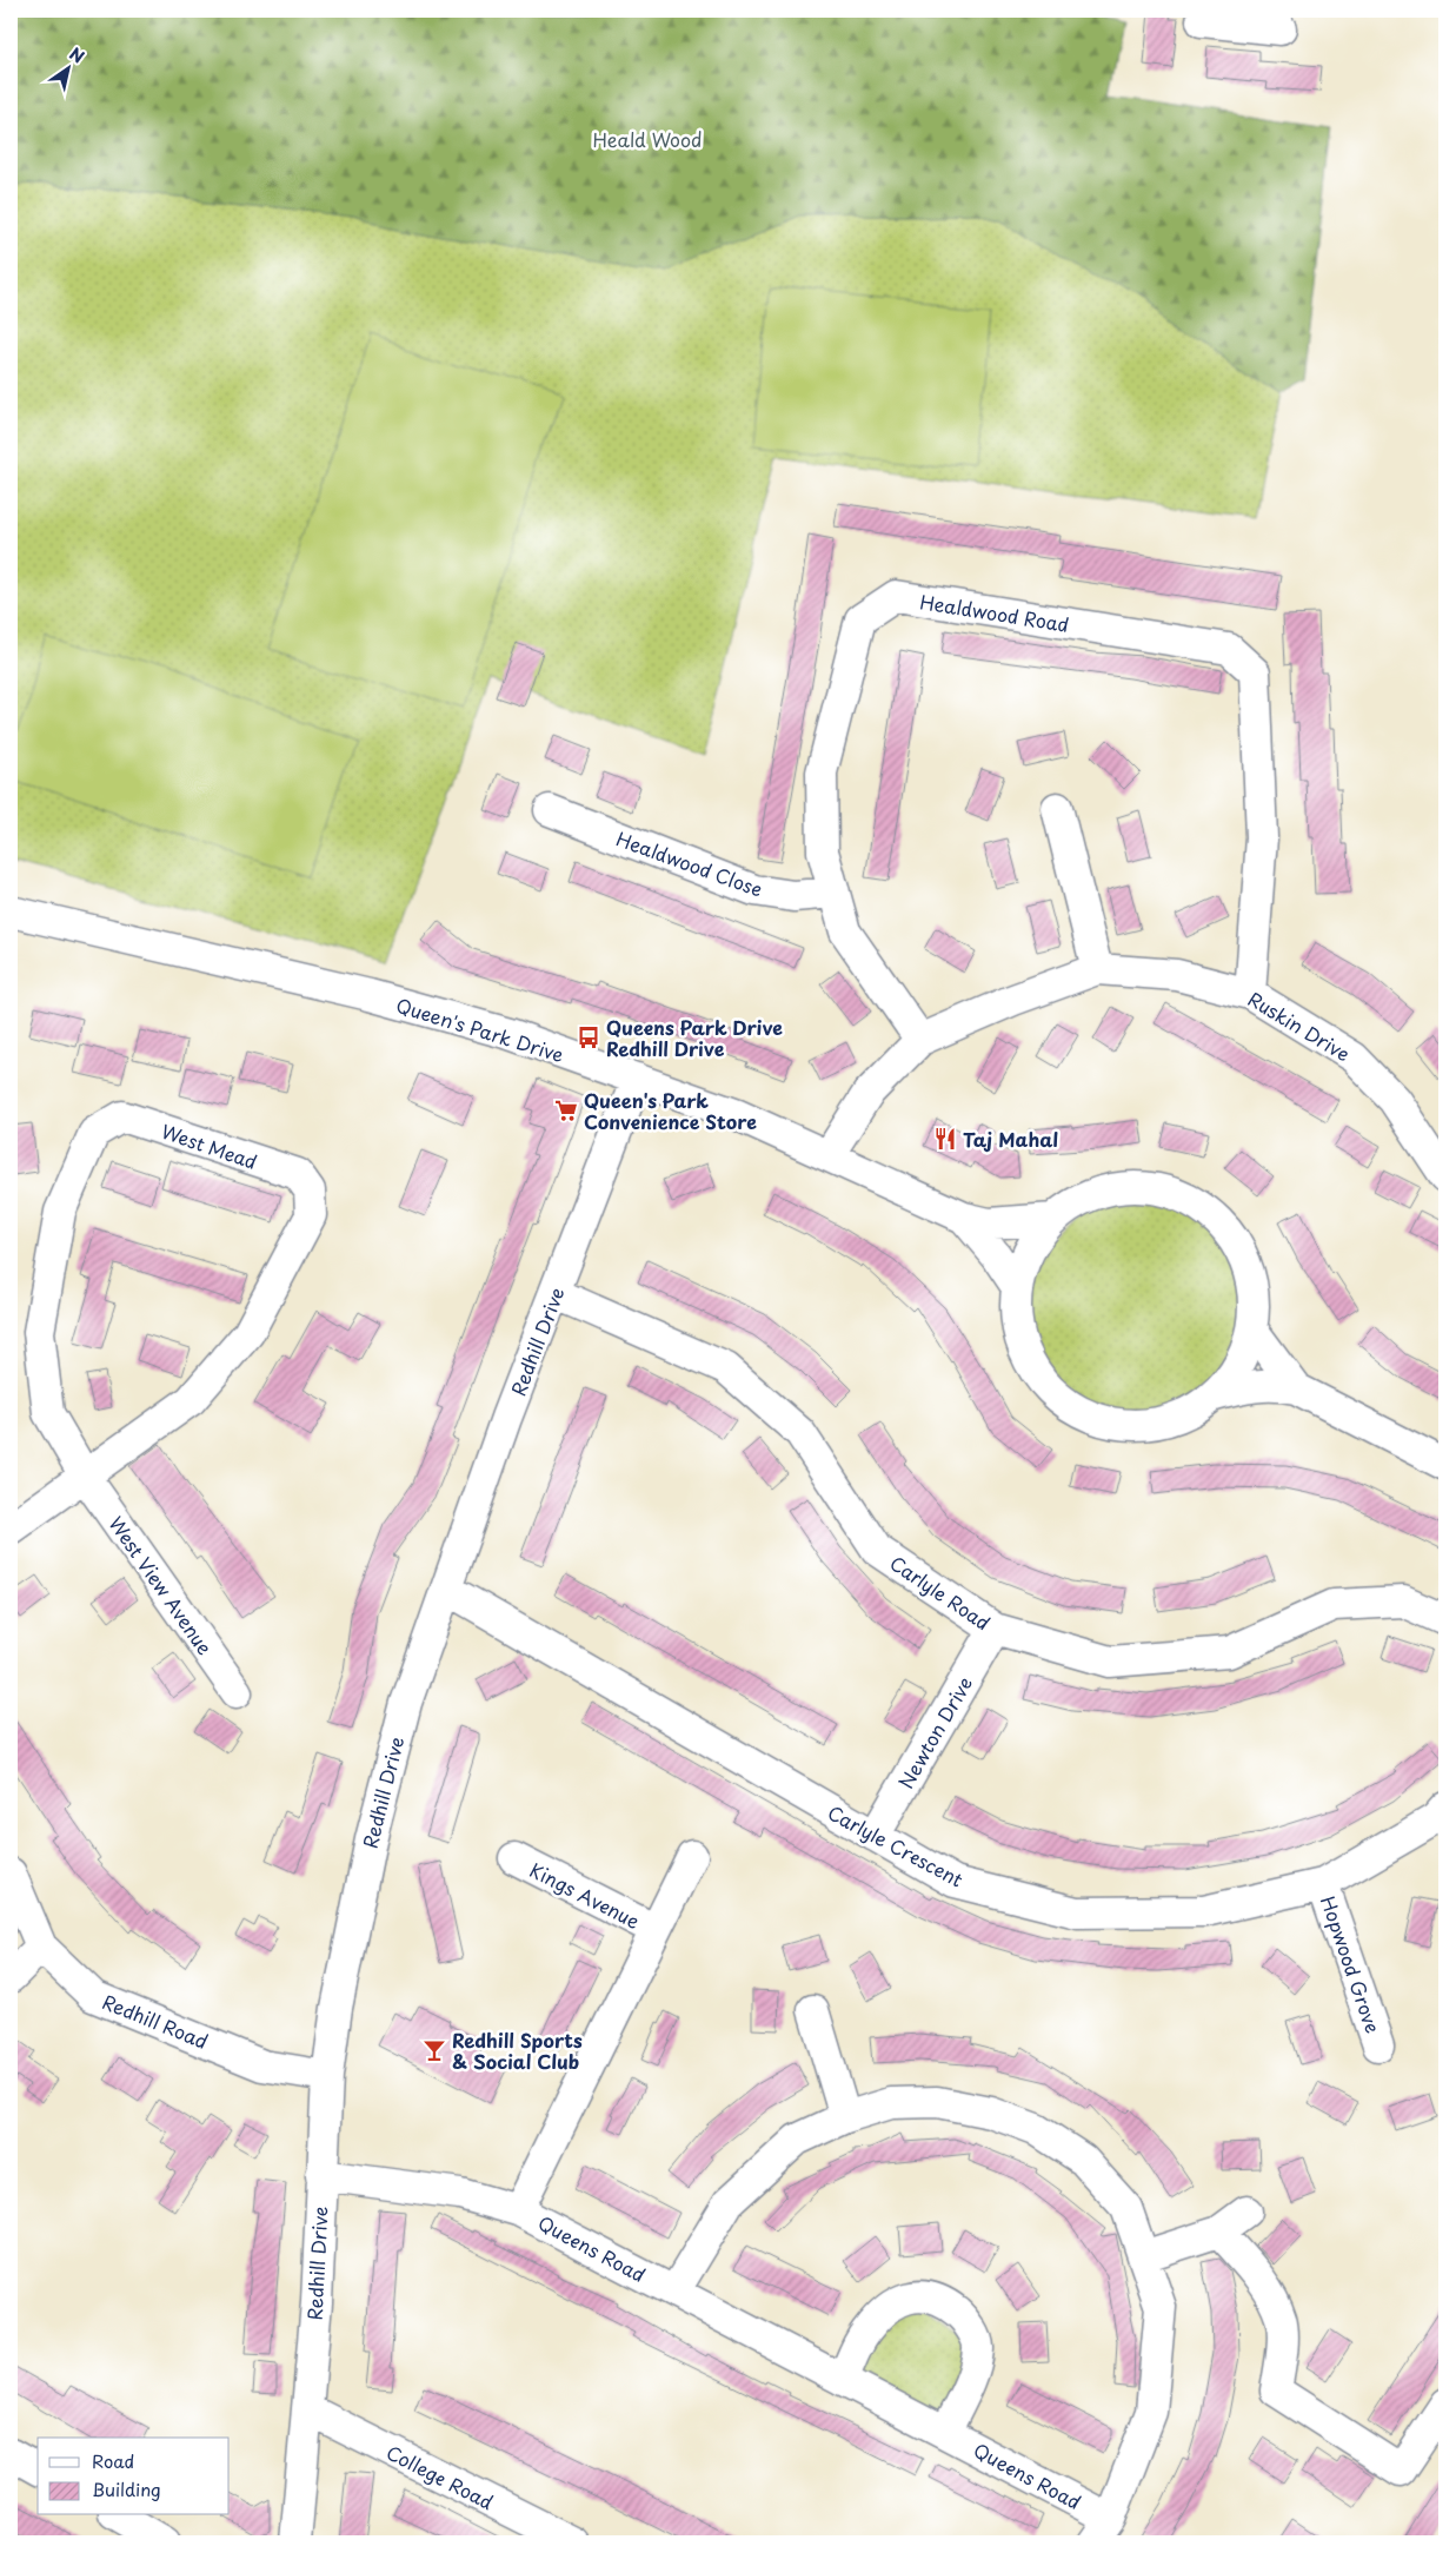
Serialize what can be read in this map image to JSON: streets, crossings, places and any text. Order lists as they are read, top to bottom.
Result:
{
  "streets": {
    "street": [
      "Healdwood Road",
      "Healdwood Close",
      "Ruskin Drive",
      "Queen's Park Drive",
      "West Mead",
      "Redhill Drive",
      "West View Avenue",
      "Carlyle Road",
      "Newton Drive",
      "Carlyle Crescent",
      "Kings Avenue",
      "Hopwood Grove",
      "Redhill Road",
      "Queens Road",
      "College Road"
    ]
  },
  "crossings": [
    ["Healdwood Road", "Healdwood Close"],
    ["Healdwood Road", "Ruskin Drive"],
    ["Ruskin Drive", "Queen's Park Drive"],
    ["Queen's Park Drive", "Redhill Drive"],
    ["West Mead", "West View Avenue"],
    ["Redhill Drive", "Carlyle Road"],
    ["Redhill Drive", "Carlyle Crescent"],
    ["Redhill Drive", "Redhill Road"],
    ["Redhill Drive", "Queens Road"],
    ["Redhill Drive", "College Road"],
    ["Carlyle Road", "Newton Drive"],
    ["Newton Drive", "Carlyle Crescent"],
    ["Carlyle Crescent", "Hopwood Grove"],
    ["Kings Avenue", "Queens Road"]
  ],
  "parks": ["Heald Wood"],
  "places": {
    "bus stop": ["Queens Park Drive Redhill Drive"],
    "supermarket": ["Queen's Park Convenience Store"],
    "restaurant": ["Taj Mahal"],
    "bar": ["Redhill Sports & Social Club"]
  },
  "legend": ["Road", "Building"],
  "north": "top right"
}
